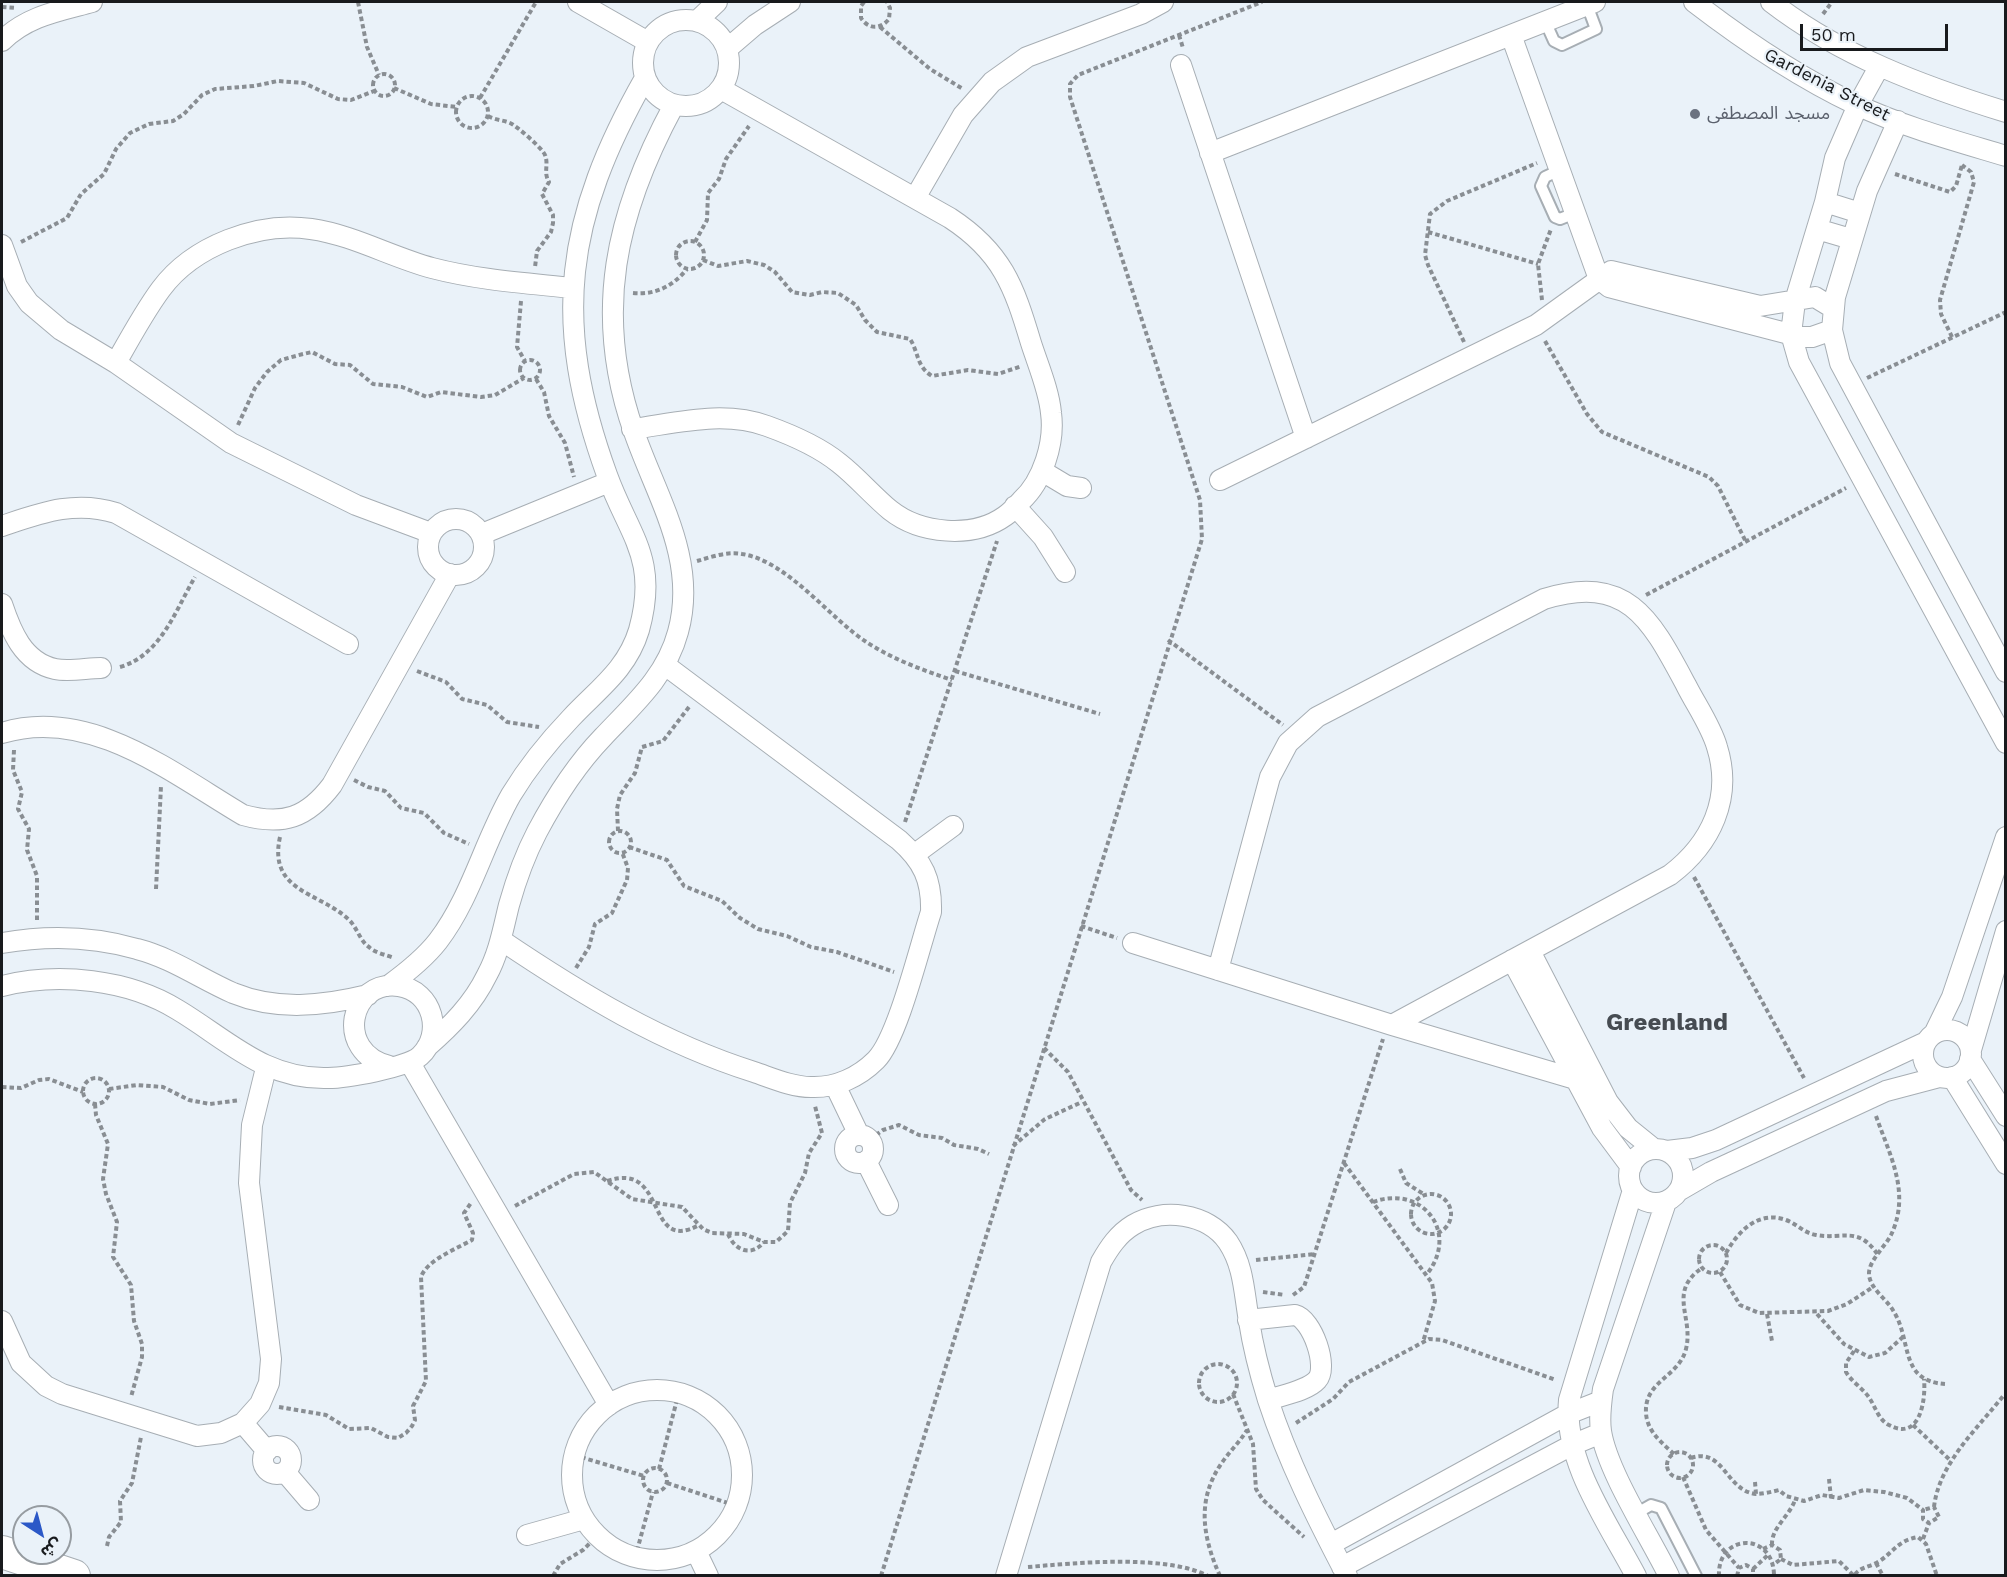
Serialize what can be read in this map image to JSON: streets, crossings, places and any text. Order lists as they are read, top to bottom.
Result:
{
  "streets": {
    "street": ["Gardenia Street"]
  },
  "districts": ["Greenland"],
  "places": ["مسجد المصطفى"],
  "scale_bar": "50 m",
  "north": "bottom right"
}
